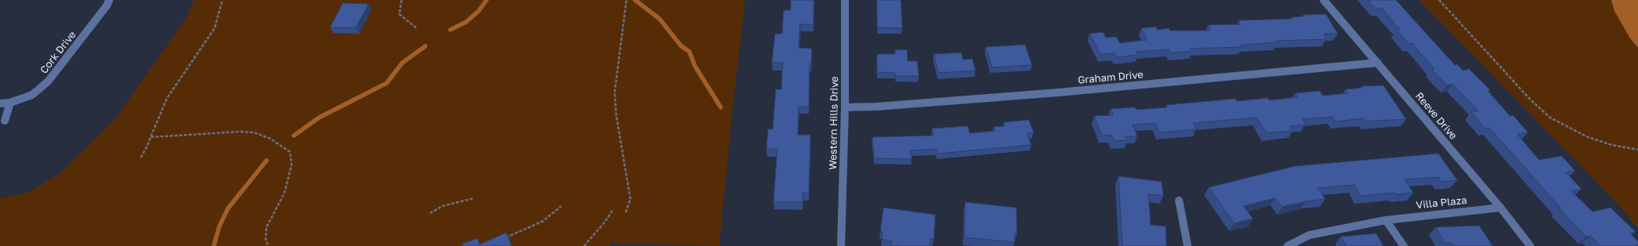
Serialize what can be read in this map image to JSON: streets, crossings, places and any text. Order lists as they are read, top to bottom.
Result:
{
  "streets": {
    "street": [
      "Cork Drive",
      "Graham Drive",
      "Reeve Drive",
      "Western Hills Drive",
      "Villa Plaza"
    ]
  },
  "crossings": [
    ["Graham Drive", "Reeve Drive"],
    ["Graham Drive", "Western Hills Drive"],
    ["Reeve Drive", "Villa Plaza"]
  ]
}
